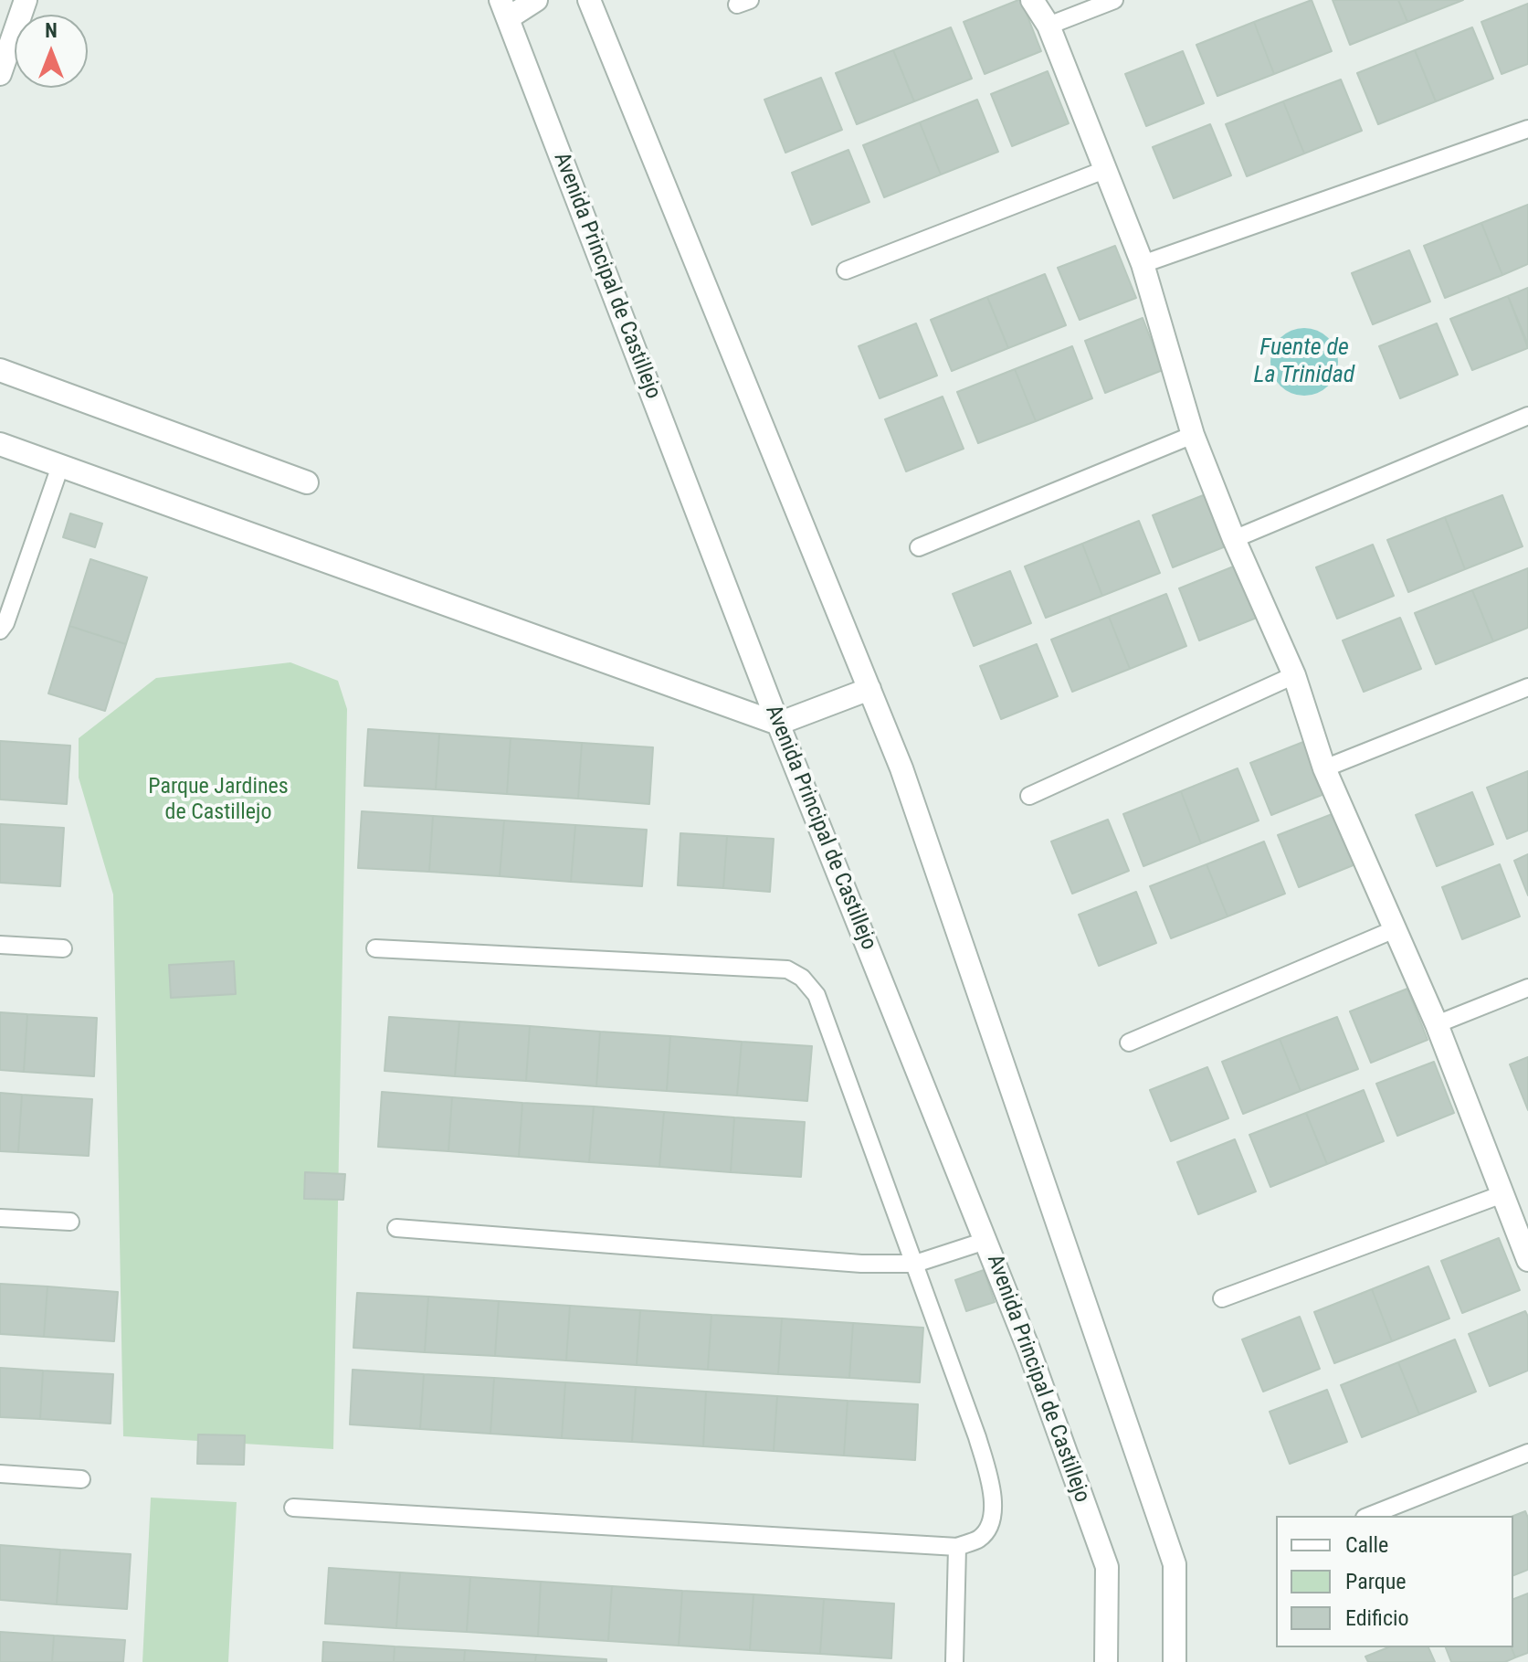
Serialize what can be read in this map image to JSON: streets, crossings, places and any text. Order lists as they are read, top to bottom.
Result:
{
  "streets": {
    "street": ["Avenida Principal de Castillejo"]
  },
  "water": ["Fuente de La Trinidad"],
  "parks": ["Parque Jardines de Castillejo"],
  "legend": ["Calle", "Parque", "Edificio"],
  "north": "top"
}
